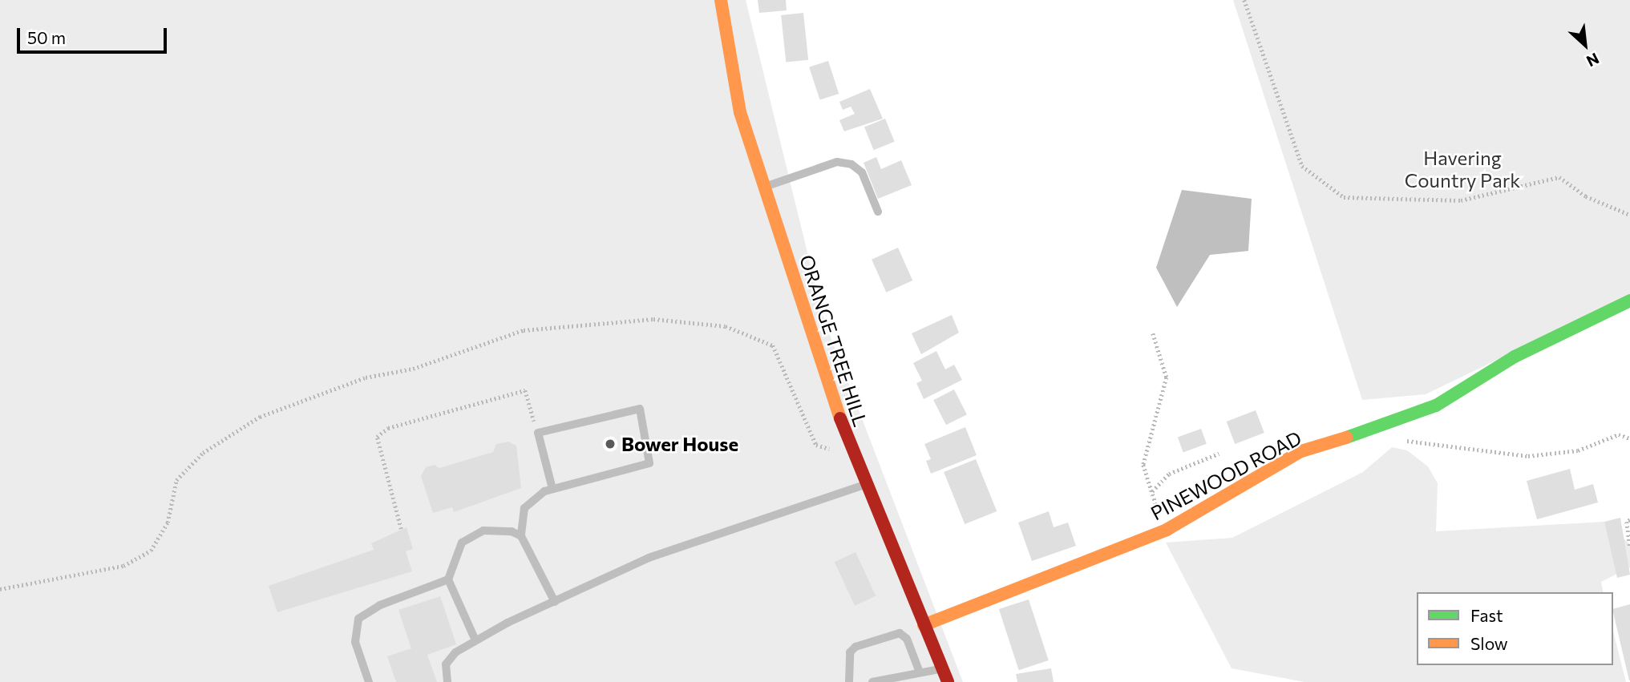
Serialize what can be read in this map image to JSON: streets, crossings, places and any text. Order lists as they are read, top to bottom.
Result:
{
  "streets": {
    "street": ["ORANGE TREE HILL", "PINEWOOD ROAD"]
  },
  "crossings": [
    ["ORANGE TREE HILL", "PINEWOOD ROAD"]
  ],
  "parks": ["Havering Country Park"],
  "places": ["Bower House"],
  "legend": ["Fast", "Slow"],
  "scale_bar": "50 m",
  "north": "bottom right"
}
